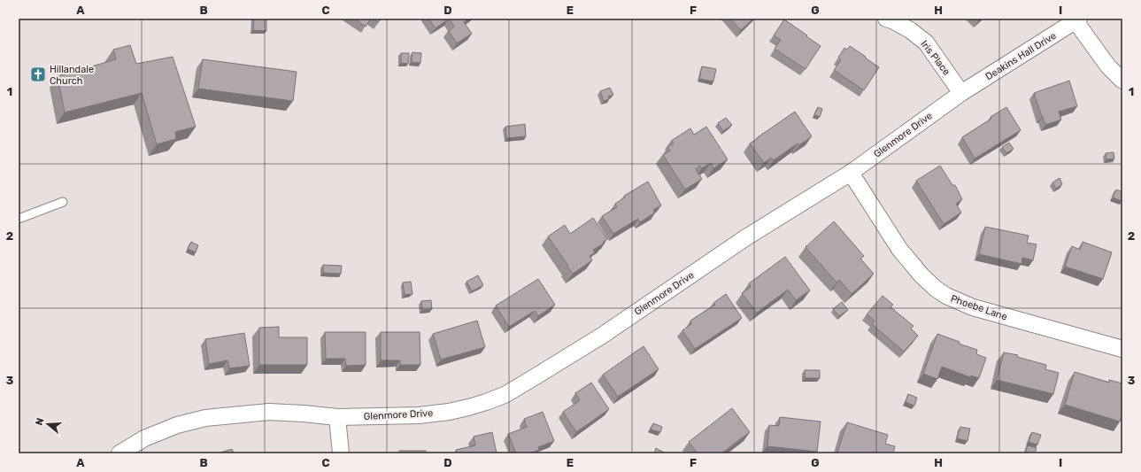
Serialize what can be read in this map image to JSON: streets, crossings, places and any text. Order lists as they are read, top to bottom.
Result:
{
  "streets": {
    "street": [
      "Deakins Hall Drive",
      "Iris Place",
      "Glenmore Drive",
      "Phoebe Lane"
    ]
  },
  "crossings": [
    ["Deakins Hall Drive", "Iris Place"],
    ["Deakins Hall Drive", "Glenmore Drive"],
    ["Iris Place", "Glenmore Drive"],
    ["Glenmore Drive", "Phoebe Lane"]
  ],
  "places": {
    "church": ["Hillandale Church"]
  },
  "north": "left",
  "grid": {
    "columns": [
      "A",
      "B",
      "C",
      "D",
      "E",
      "F",
      "G",
      "H",
      "I"
    ],
    "rows": ["1", "2", "3"]
  }
}
